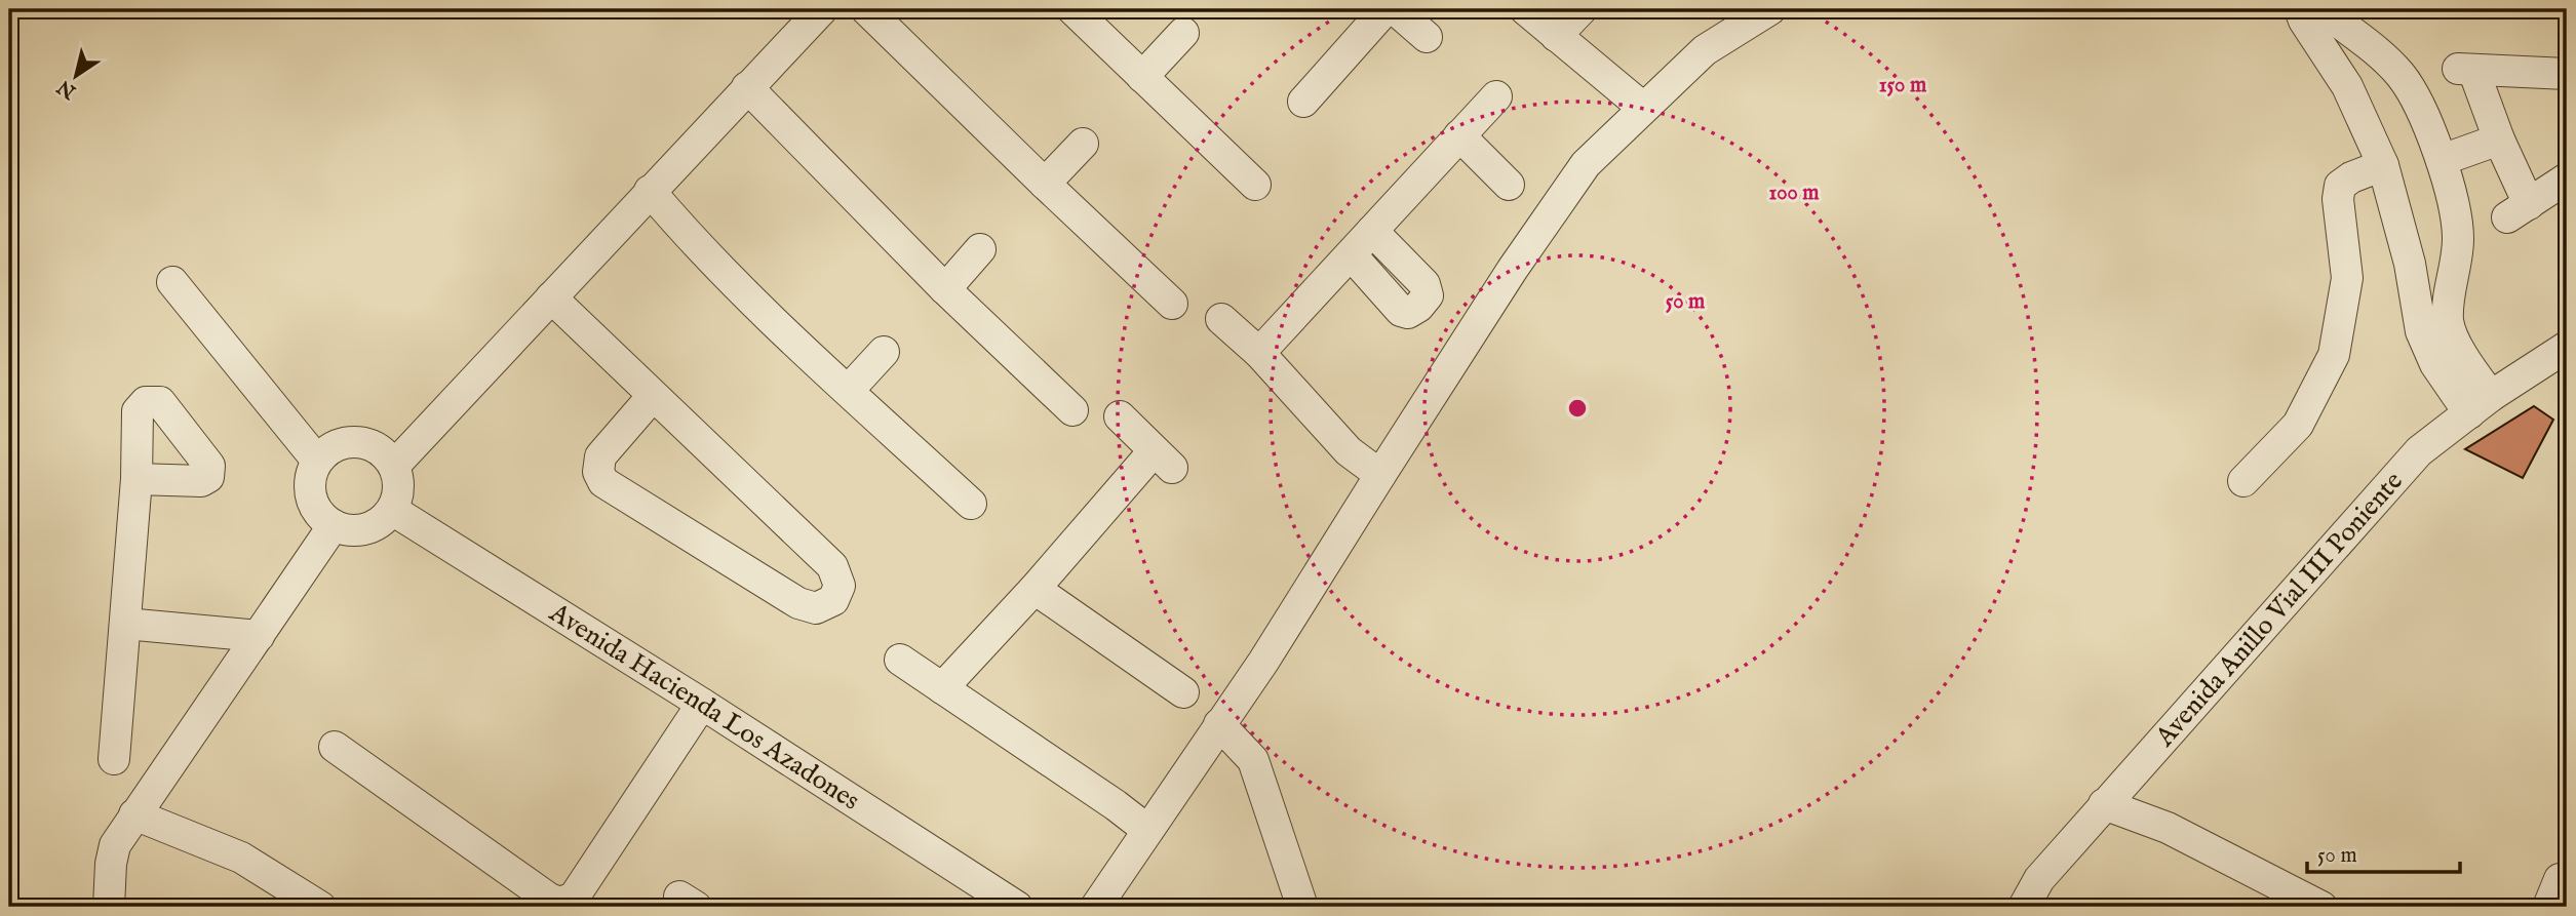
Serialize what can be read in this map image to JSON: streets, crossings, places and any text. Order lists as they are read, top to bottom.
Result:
{
  "streets": {
    "street": ["Avenida Anillo Vial III Poniente", "Avenida Hacienda Los Azadones"]
  },
  "scale_bar": "50 m",
  "north": "bottom left",
  "rings": ["150 m", "100 m", "50 m"]
}
